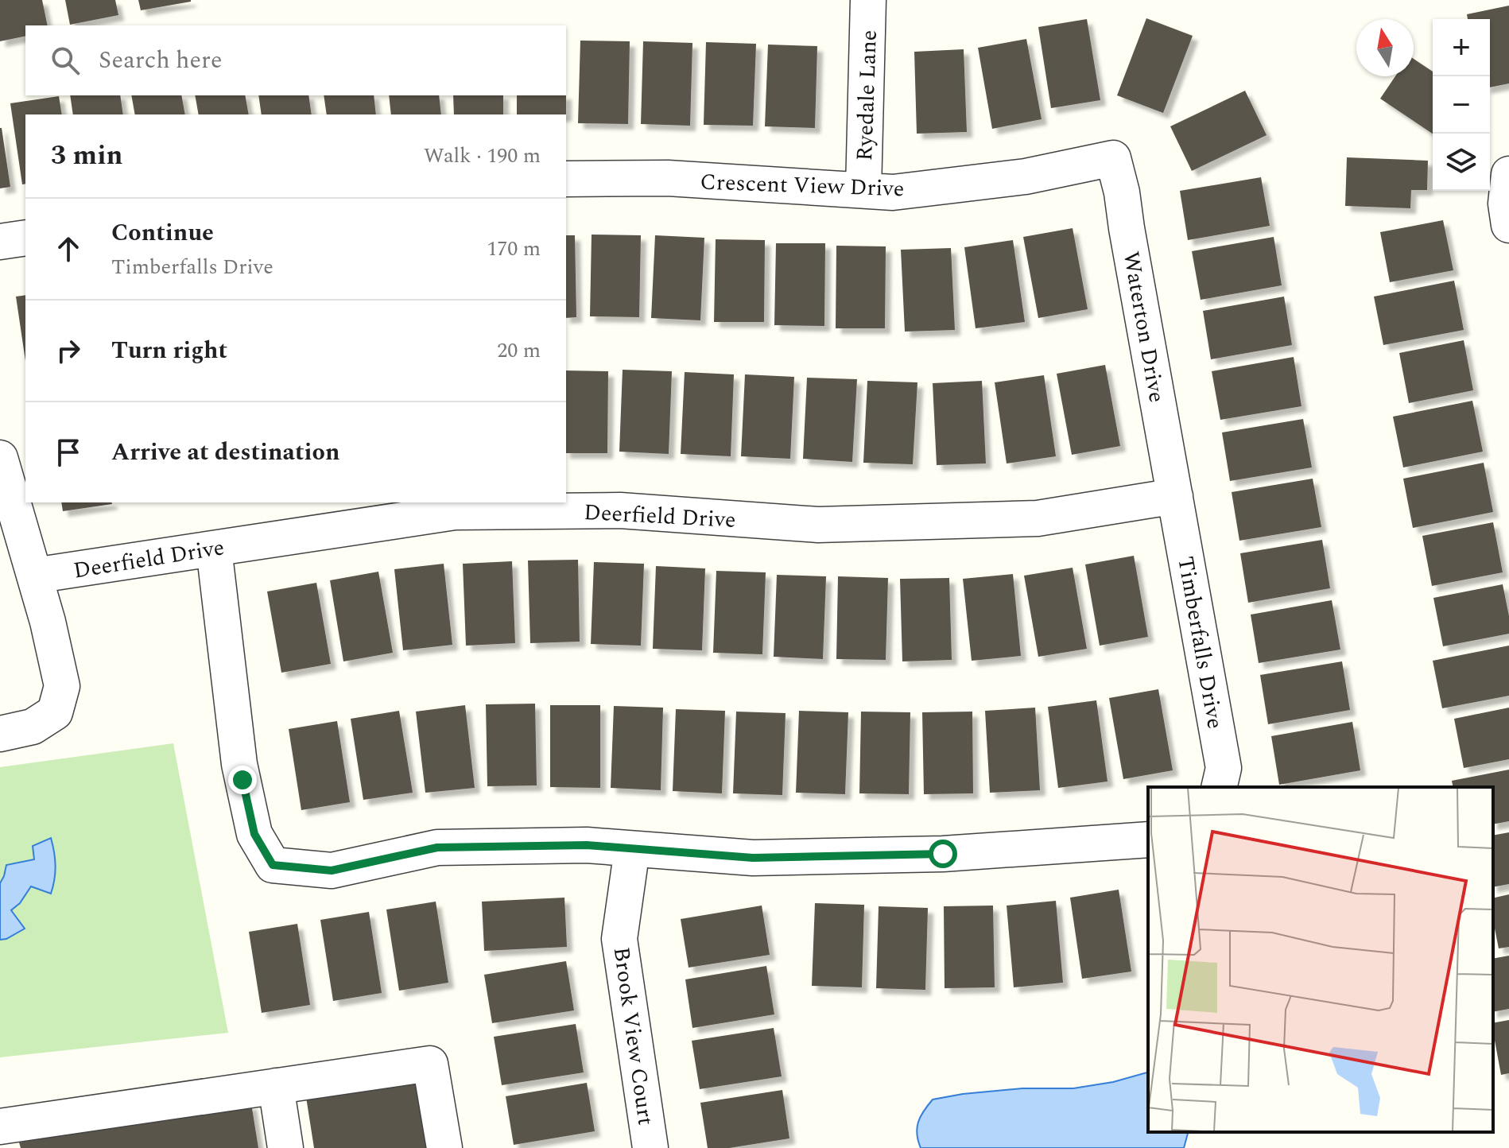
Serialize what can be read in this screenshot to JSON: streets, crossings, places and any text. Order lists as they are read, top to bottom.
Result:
{
  "streets": {
    "street": [
      "Ryedale Lane",
      "Crescent View Drive",
      "Waterton Drive",
      "Deerfield Drive",
      "Timberfalls Drive",
      "Brook View Court"
    ]
  },
  "crossings": [
    ["Ryedale Lane", "Crescent View Drive"],
    ["Crescent View Drive", "Waterton Drive"],
    ["Waterton Drive", "Deerfield Drive"],
    ["Waterton Drive", "Timberfalls Drive"],
    ["Deerfield Drive", "Timberfalls Drive"]
  ],
  "north": "top",
  "page": {
    "map_buttons": ["+", "−"],
    "search": "Search here",
    "heading": ["3 min", "Walk · 190 m"],
    "list": [
      ["Continue", "Timberfalls Drive", "170 m"],
      ["Turn right", "20 m"],
      "Arrive at destination"
    ]
  }
}
